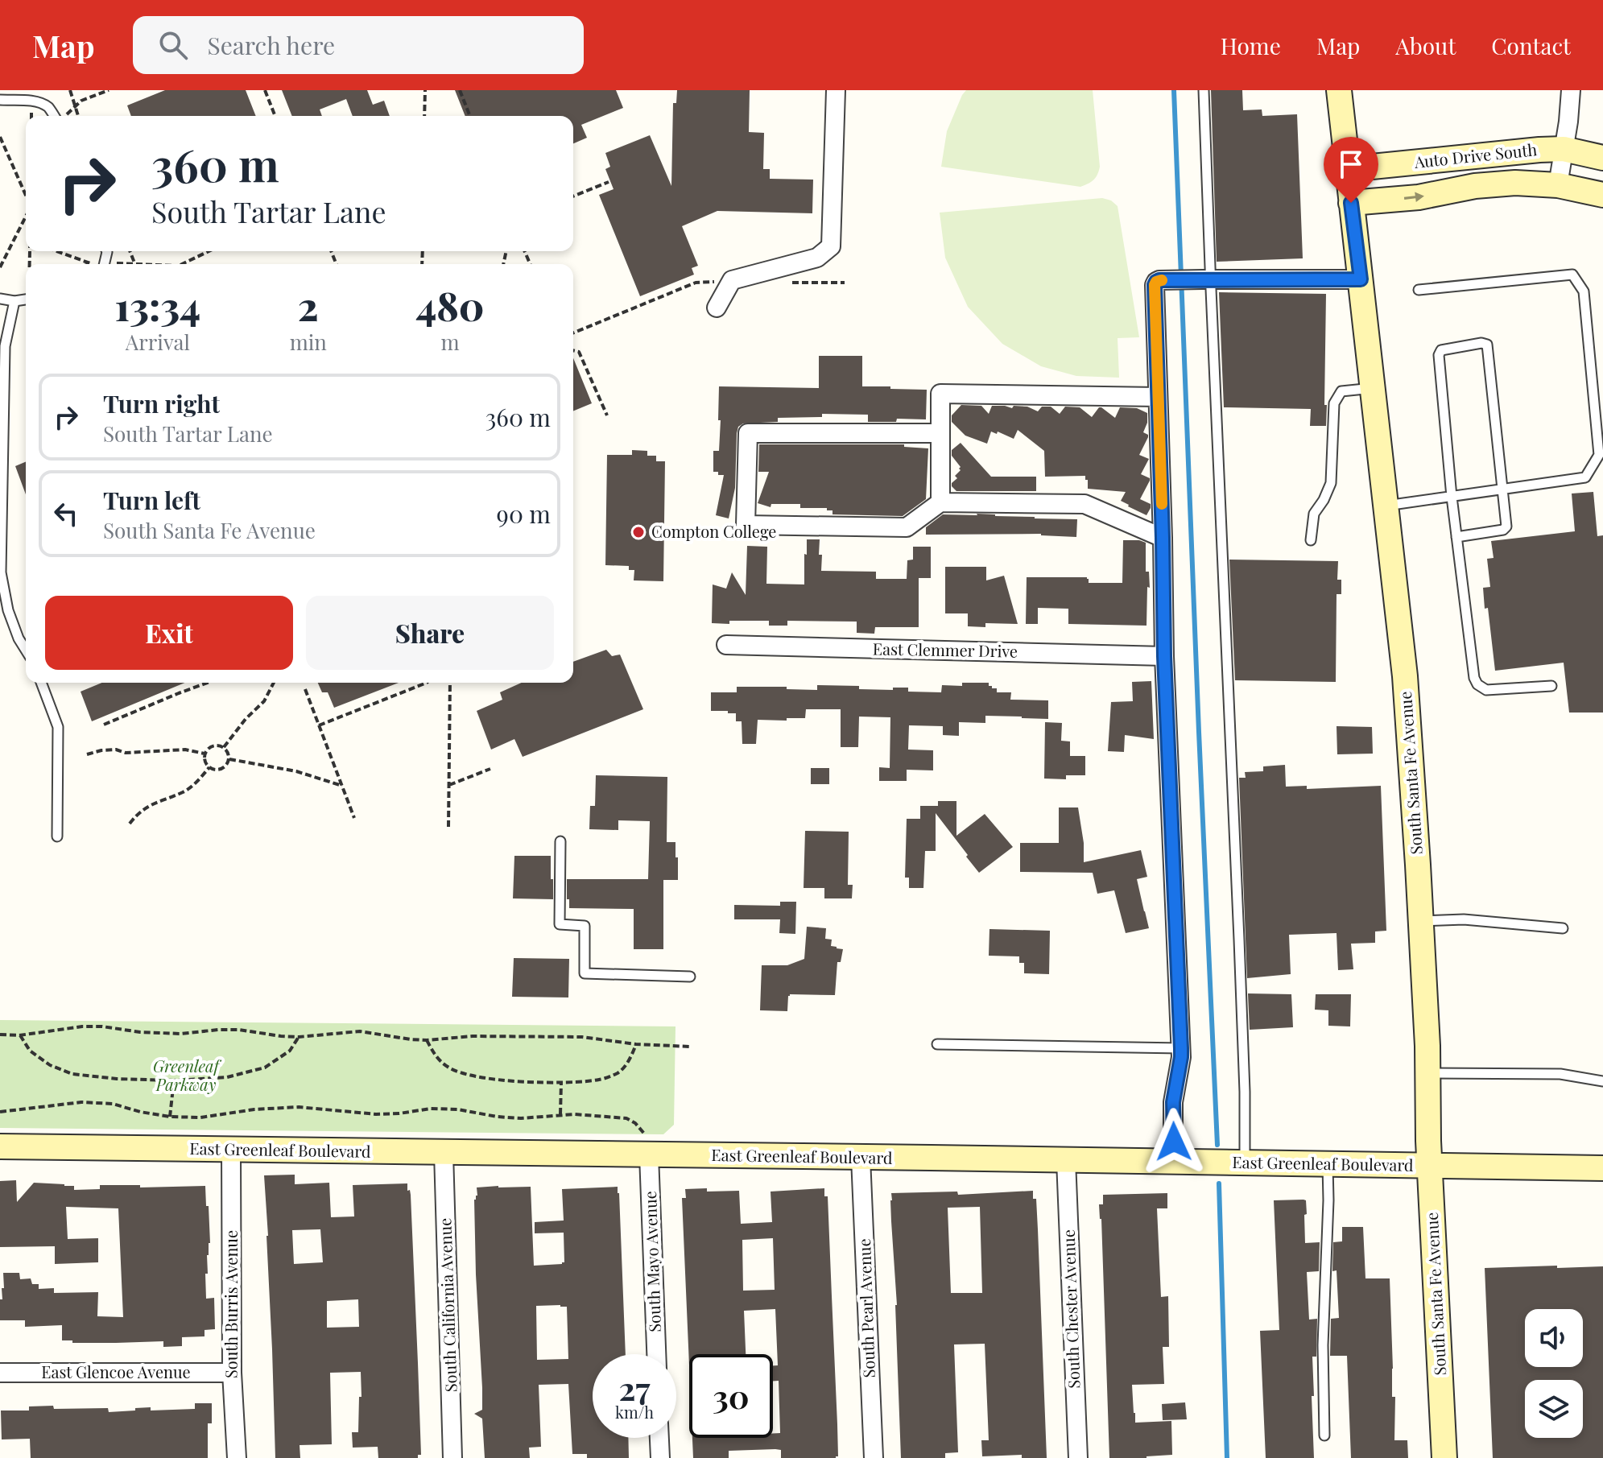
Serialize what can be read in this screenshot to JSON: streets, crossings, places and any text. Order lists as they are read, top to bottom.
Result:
{
  "streets": {
    "street": [
      "Auto Drive South",
      "East Clemmer Drive",
      "South Santa Fe Avenue",
      "East Greenleaf Boulevard",
      "South Mayo Avenue",
      "South Burris Avenue",
      "South California Avenue",
      "South Pearl Avenue",
      "South Chester Avenue",
      "East Glencoe Avenue"
    ]
  },
  "crossings": [
    ["Auto Drive South", "South Santa Fe Avenue"],
    ["South Santa Fe Avenue", "East Greenleaf Boulevard"],
    ["East Greenleaf Boulevard", "South Mayo Avenue"],
    ["East Greenleaf Boulevard", "South Burris Avenue"],
    ["East Greenleaf Boulevard", "South California Avenue"],
    ["East Greenleaf Boulevard", "South Pearl Avenue"],
    ["East Greenleaf Boulevard", "South Chester Avenue"],
    ["South Burris Avenue", "East Glencoe Avenue"]
  ],
  "parks": ["Greenleaf Parkway"],
  "places": ["Compton College"],
  "page": {
    "header": "Map",
    "search": "Search here",
    "nav": [
      "Home",
      "Map",
      "About",
      "Contact"
    ],
    "turn": ["360 m", "South Tartar Lane"],
    "eta": [
      "13:34",
      "Arrival",
      "2",
      "min",
      "480",
      "m"
    ],
    "list": [
      {
        "name": "Turn right",
        "note": "South Tartar Lane",
        "value": "360 m"
      },
      {
        "name": "Turn left",
        "note": "South Santa Fe Avenue",
        "value": "90 m"
      }
    ],
    "buttons": ["Exit", "Share"],
    "speed": "27 km/h",
    "limit": "30"
  }
}
